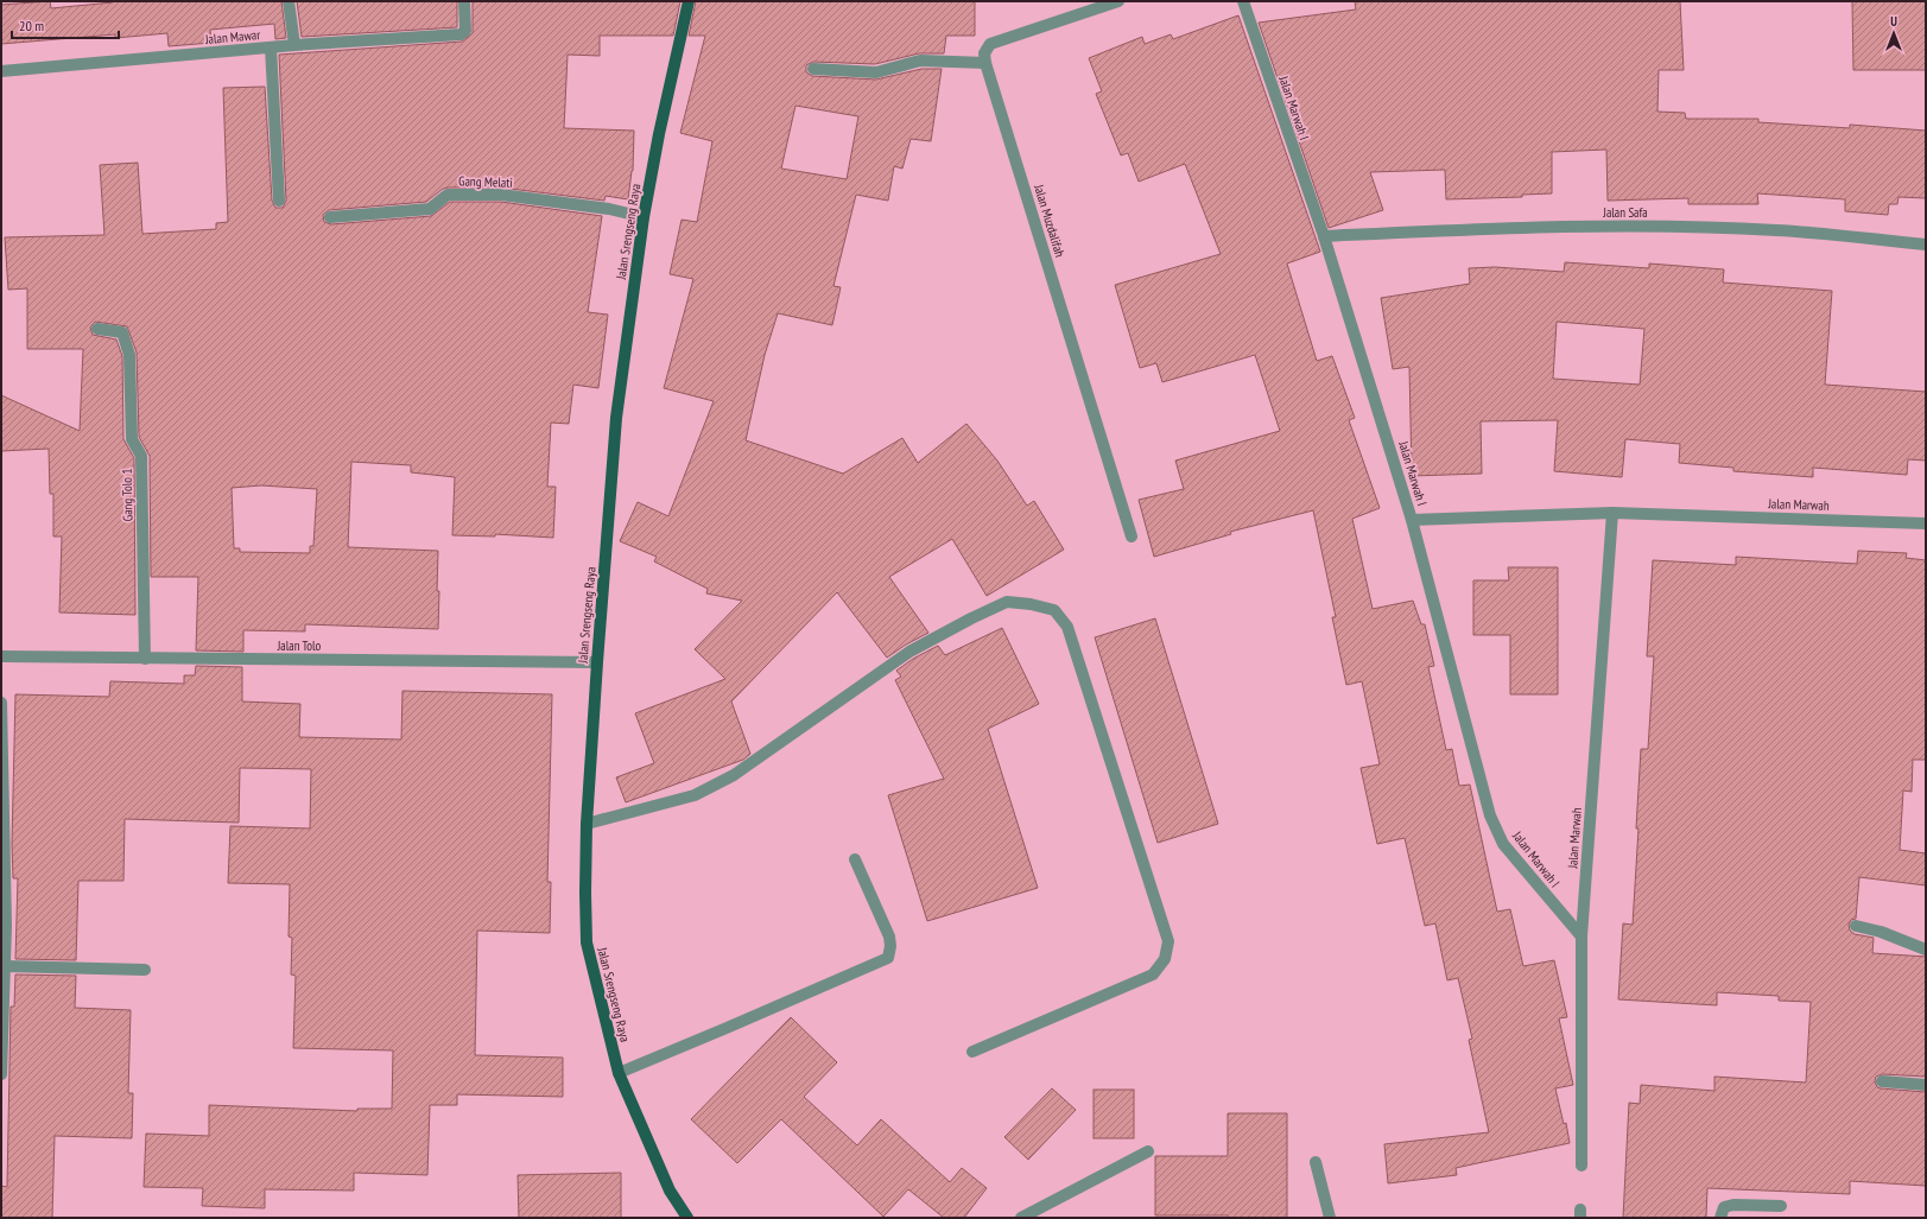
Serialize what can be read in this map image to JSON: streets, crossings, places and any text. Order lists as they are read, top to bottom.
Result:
{
  "streets": {
    "main road": ["Jalan Srengseng Raya"],
    "street": [
      "Jalan Mawar",
      "Jalan Marwah I",
      "Gang Melati",
      "Jalan Safa",
      "Jalan Muzdalifah",
      "Gang Tolo 1",
      "Jalan Marwah",
      "Jalan Tolo"
    ]
  },
  "crossings": [
    ["Jalan Marwah I", "Jalan Safa"],
    ["Jalan Marwah I", "Jalan Marwah"],
    ["Gang Melati", "Jalan Srengseng Raya"],
    ["Jalan Srengseng Raya", "Jalan Tolo"],
    ["Gang Tolo 1", "Jalan Tolo"]
  ],
  "scale_bar": "20 m",
  "north": "top"
}
